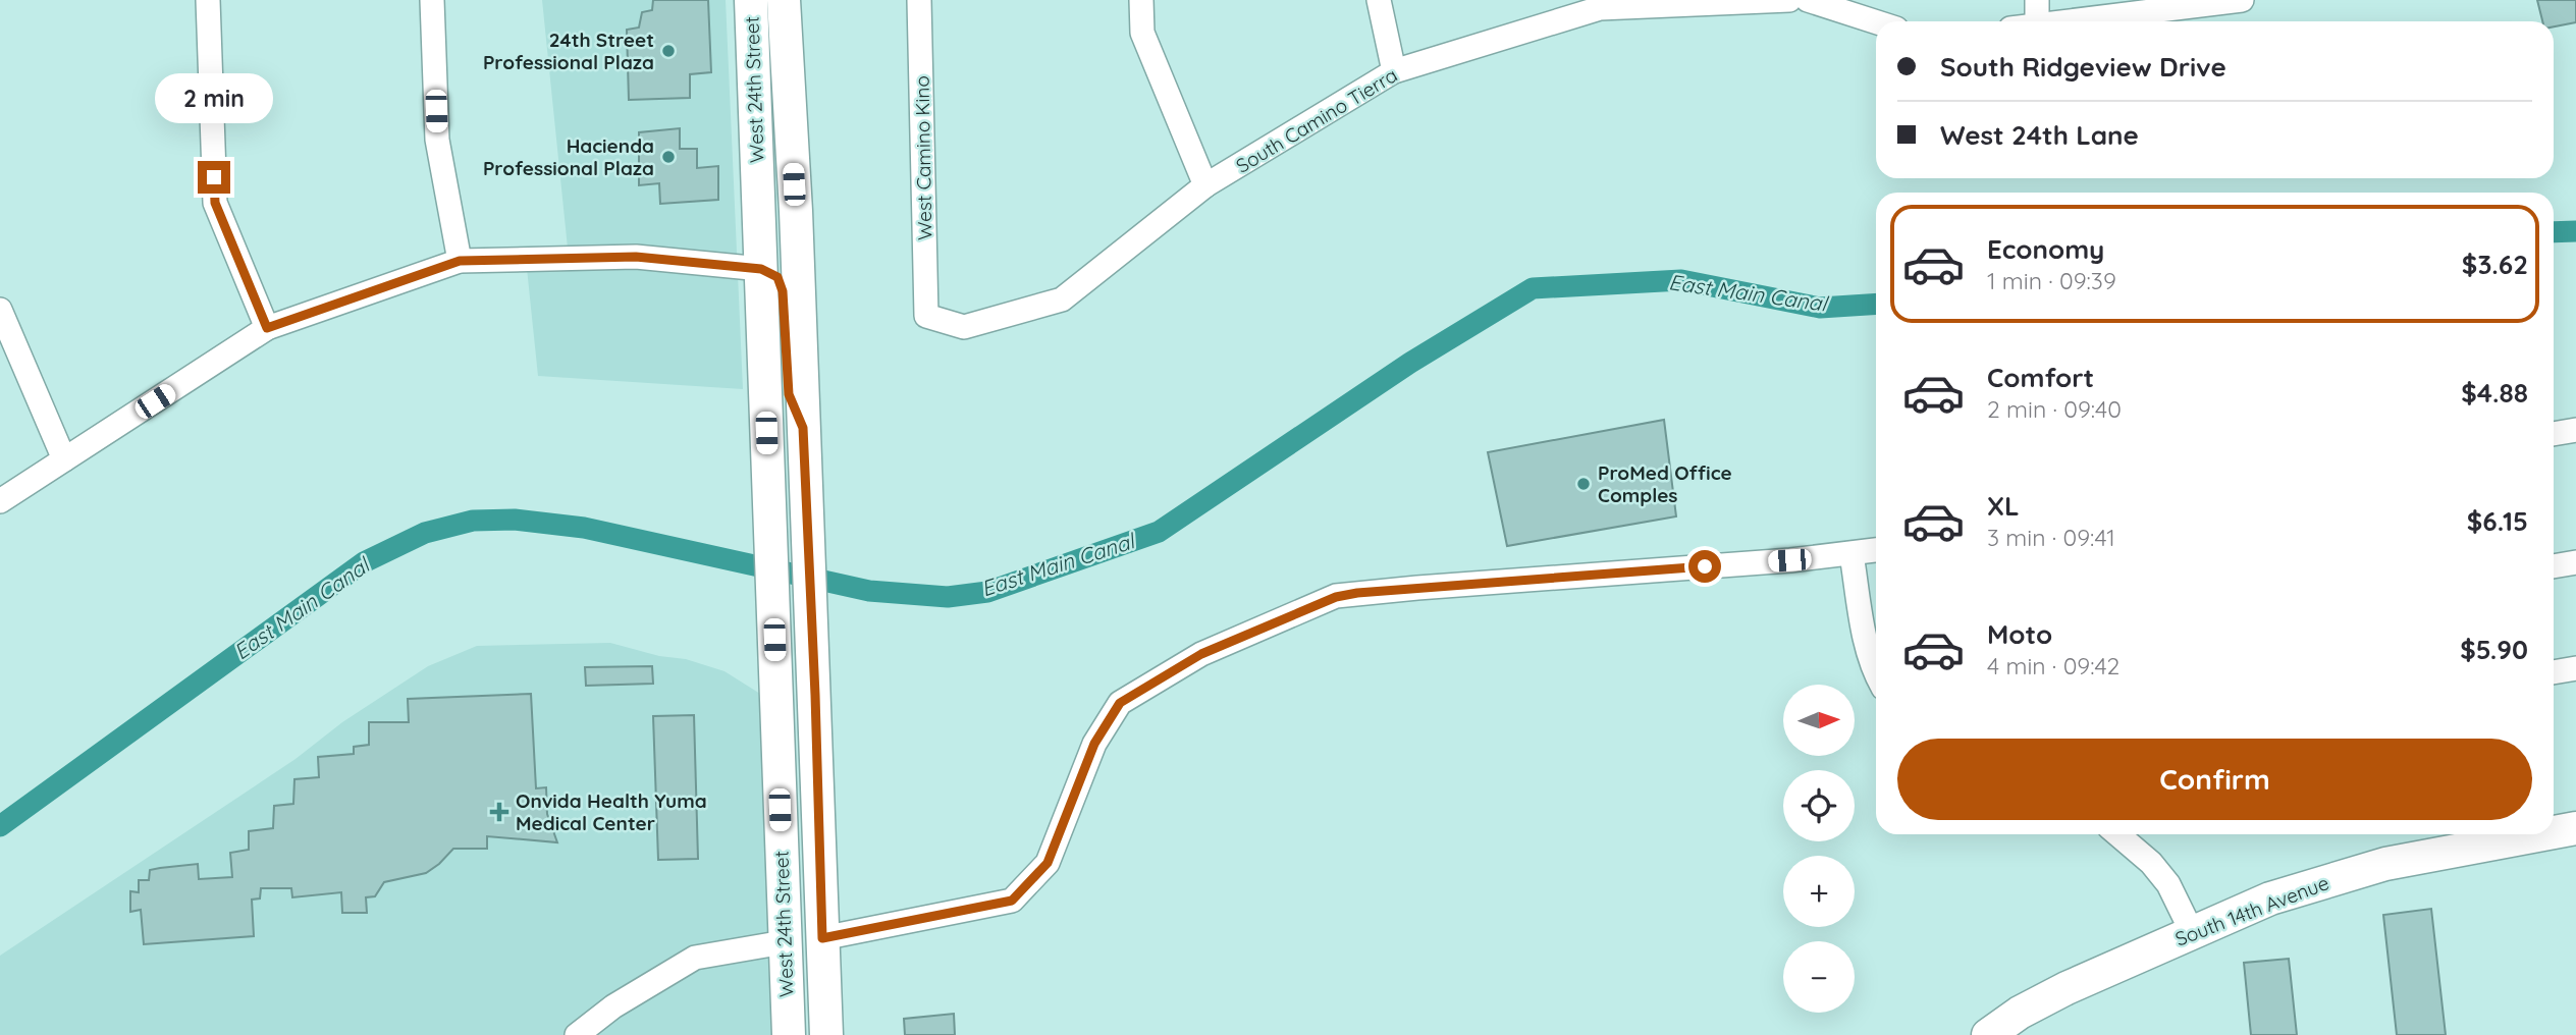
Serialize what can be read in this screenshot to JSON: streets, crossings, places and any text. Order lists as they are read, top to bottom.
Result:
{
  "streets": {
    "main road": ["West 24th Street", "South 14th Avenue"],
    "street": ["South Camino Tierra", "West Camino Kino"]
  },
  "crossings": [
    ["South Camino Tierra", "West Camino Kino"]
  ],
  "water": ["East Main Canal"],
  "places": {
    "other": ["24th Street Professional Plaza", "Hacienda Professional Plaza", "ProMed Office Comples"],
    "health": ["Onvida Health Yuma Medical Center"]
  },
  "north": "right",
  "page": {
    "banner": ["South Ridgeview Drive", "West 24th Lane"],
    "bubble": "2 min",
    "list": [
      {
        "name": "Economy",
        "note": "1 min · 09:39",
        "value": "$3.62"
      },
      {
        "name": "Comfort",
        "note": "2 min · 09:40",
        "value": "$4.88"
      },
      {
        "name": "XL",
        "note": "3 min · 09:41",
        "value": "$6.15"
      },
      {
        "name": "Moto",
        "note": "4 min · 09:42",
        "value": "$5.90"
      }
    ],
    "map_buttons": ["+", "−"],
    "buttons": "Confirm"
  }
}
